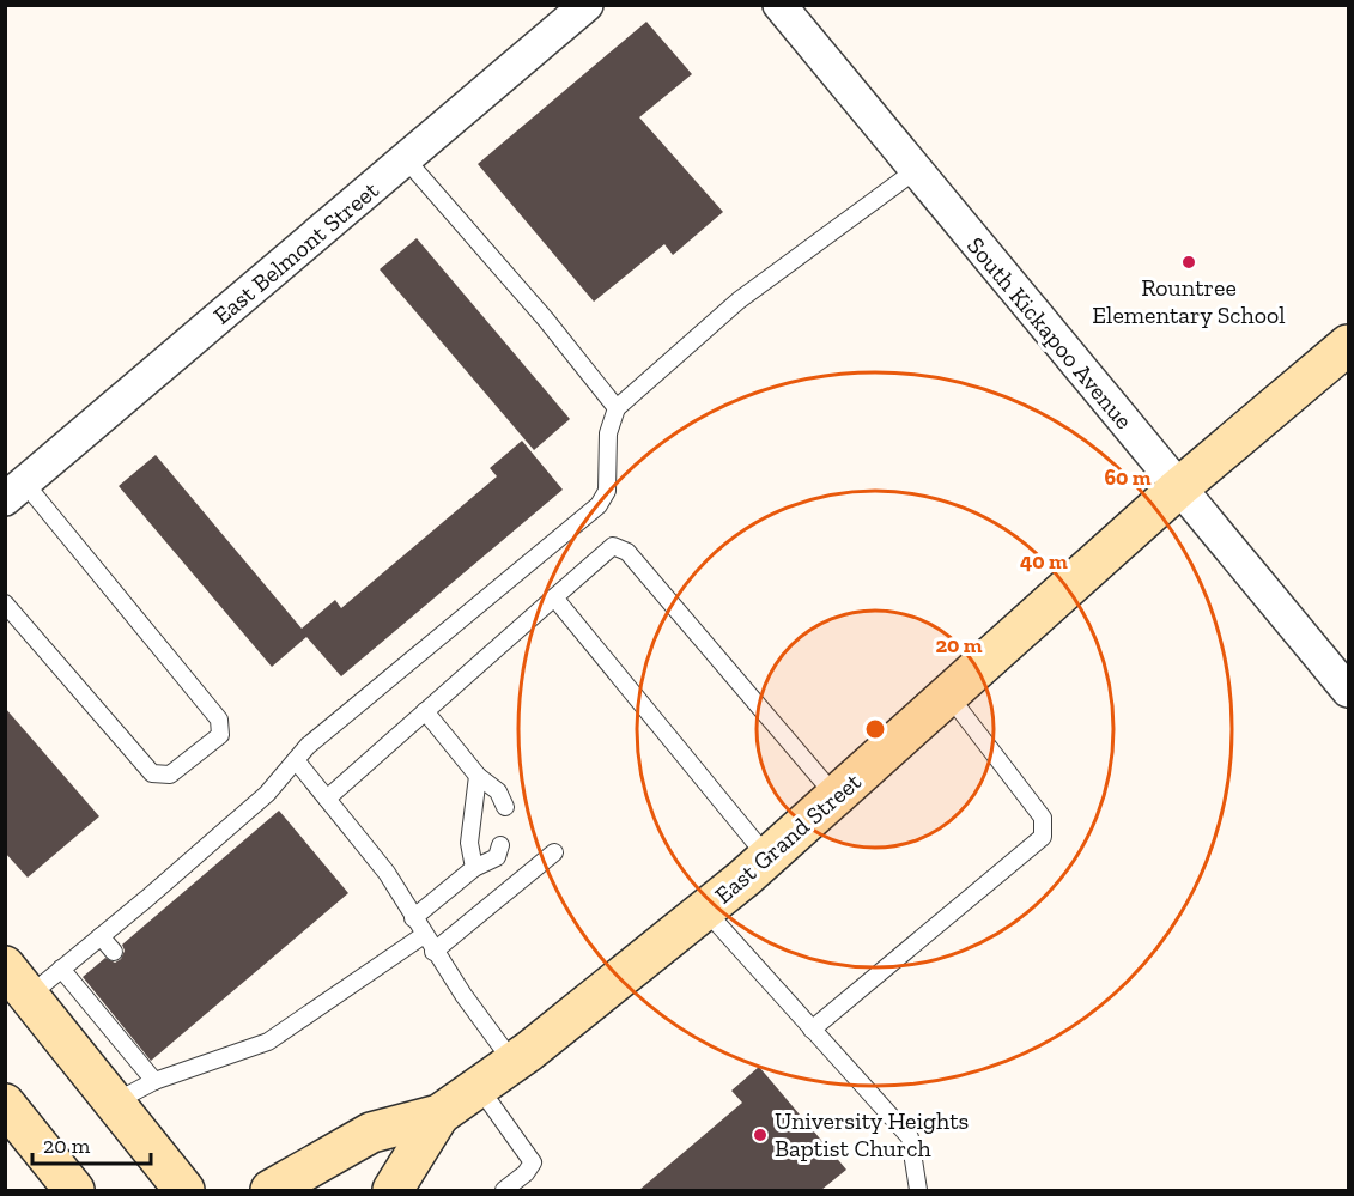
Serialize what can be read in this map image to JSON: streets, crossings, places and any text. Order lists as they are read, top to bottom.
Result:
{
  "streets": {
    "main road": ["East Grand Street"],
    "street": ["East Belmont Street", "South Kickapoo Avenue"]
  },
  "crossings": [
    ["South Kickapoo Avenue", "East Grand Street"]
  ],
  "places": ["Rountree Elementary School", "University Heights Baptist Church"],
  "scale_bar": "20 m",
  "rings": ["60 m", "40 m", "20 m"]
}
